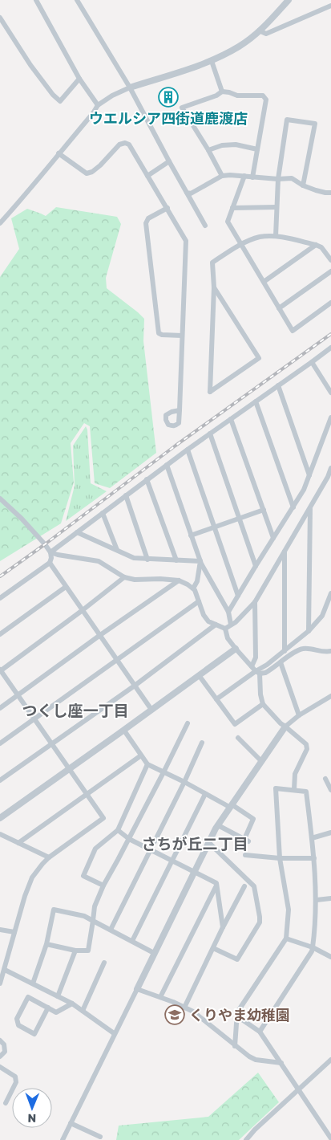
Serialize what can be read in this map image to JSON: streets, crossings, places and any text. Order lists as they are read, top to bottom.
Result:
{
  "districts": ["つくし座一丁目", "さちが丘二丁目"],
  "places": {
    "building": ["ウエルシア四街道鹿渡店"],
    "school or university": ["くりやま幼稚園"]
  },
  "north": "bottom"
}
